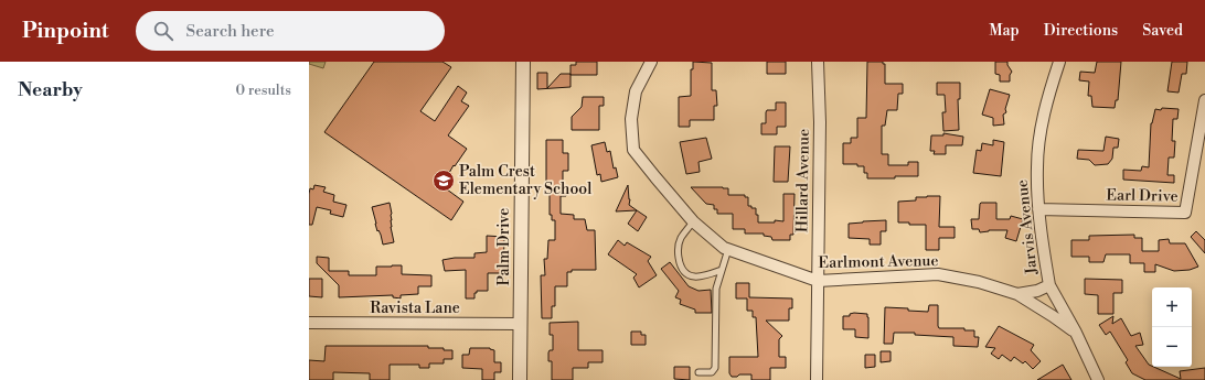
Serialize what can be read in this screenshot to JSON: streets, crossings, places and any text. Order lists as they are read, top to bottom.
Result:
{
  "streets": {
    "street": [
      "Hillard Avenue",
      "Earl Drive",
      "Jarvis Avenue",
      "Palm Drive",
      "Earlmont Avenue",
      "Ravista Lane"
    ]
  },
  "crossings": [
    ["Hillard Avenue", "Earlmont Avenue"],
    ["Earl Drive", "Jarvis Avenue"],
    ["Jarvis Avenue", "Earlmont Avenue"],
    ["Palm Drive", "Ravista Lane"]
  ],
  "places": {
    "school or university": ["Palm Crest Elementary School"]
  },
  "page": {
    "header": "Pinpoint",
    "search": "Search here",
    "nav": ["Map", "Directions", "Saved"],
    "heading": ["Nearby", "0 results"],
    "map_buttons": ["+", "−"]
  }
}
